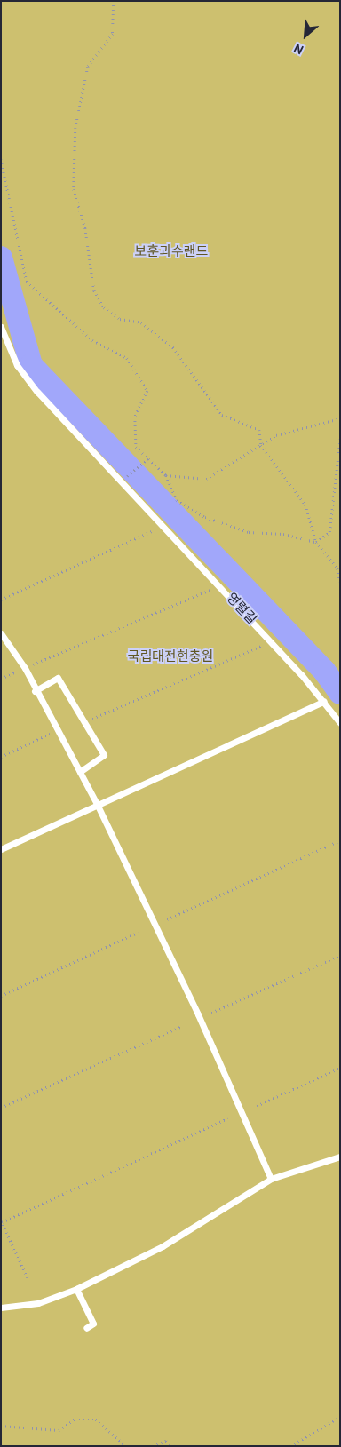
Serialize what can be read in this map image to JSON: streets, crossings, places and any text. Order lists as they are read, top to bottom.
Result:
{
  "streets": {
    "lane": ["영렬길"]
  },
  "parks": ["보훈과수랜드", "국립대전현충원"],
  "north": "bottom left"
}
